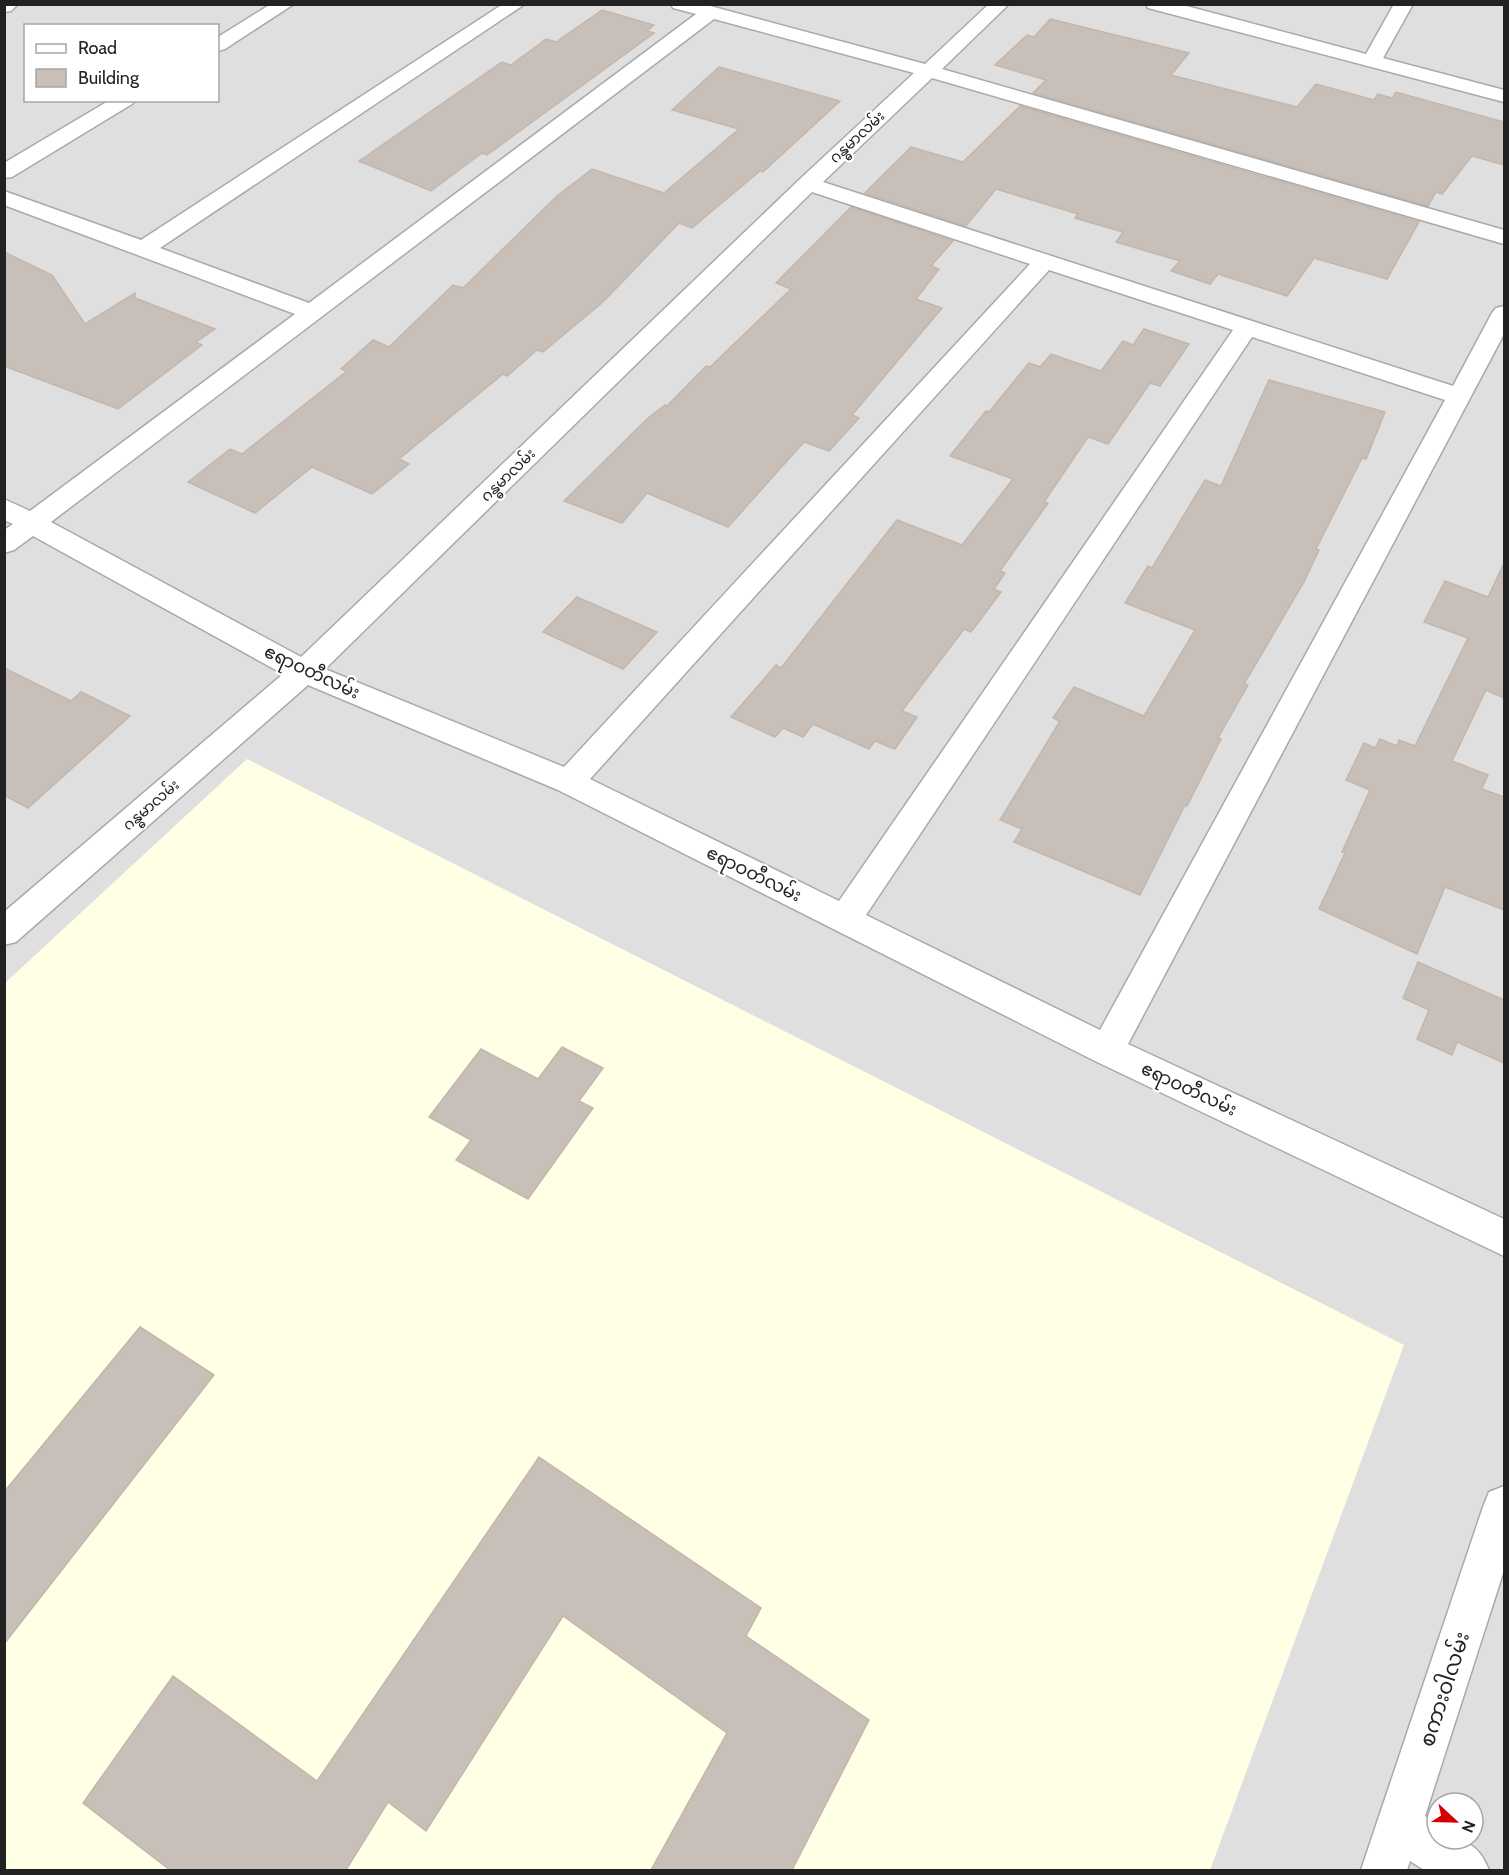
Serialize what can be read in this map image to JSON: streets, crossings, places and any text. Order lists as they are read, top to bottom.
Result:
{
  "streets": {
    "street": ["ဂန္ဓမာလမ်း", "ဧရာဝတီလမ်း", "စကားဝါလမ်း"]
  },
  "crossings": [
    ["ဂန္ဓမာလမ်း", "ဧရာဝတီလမ်း"]
  ],
  "legend": ["Road", "Building"],
  "north": "right"
}
